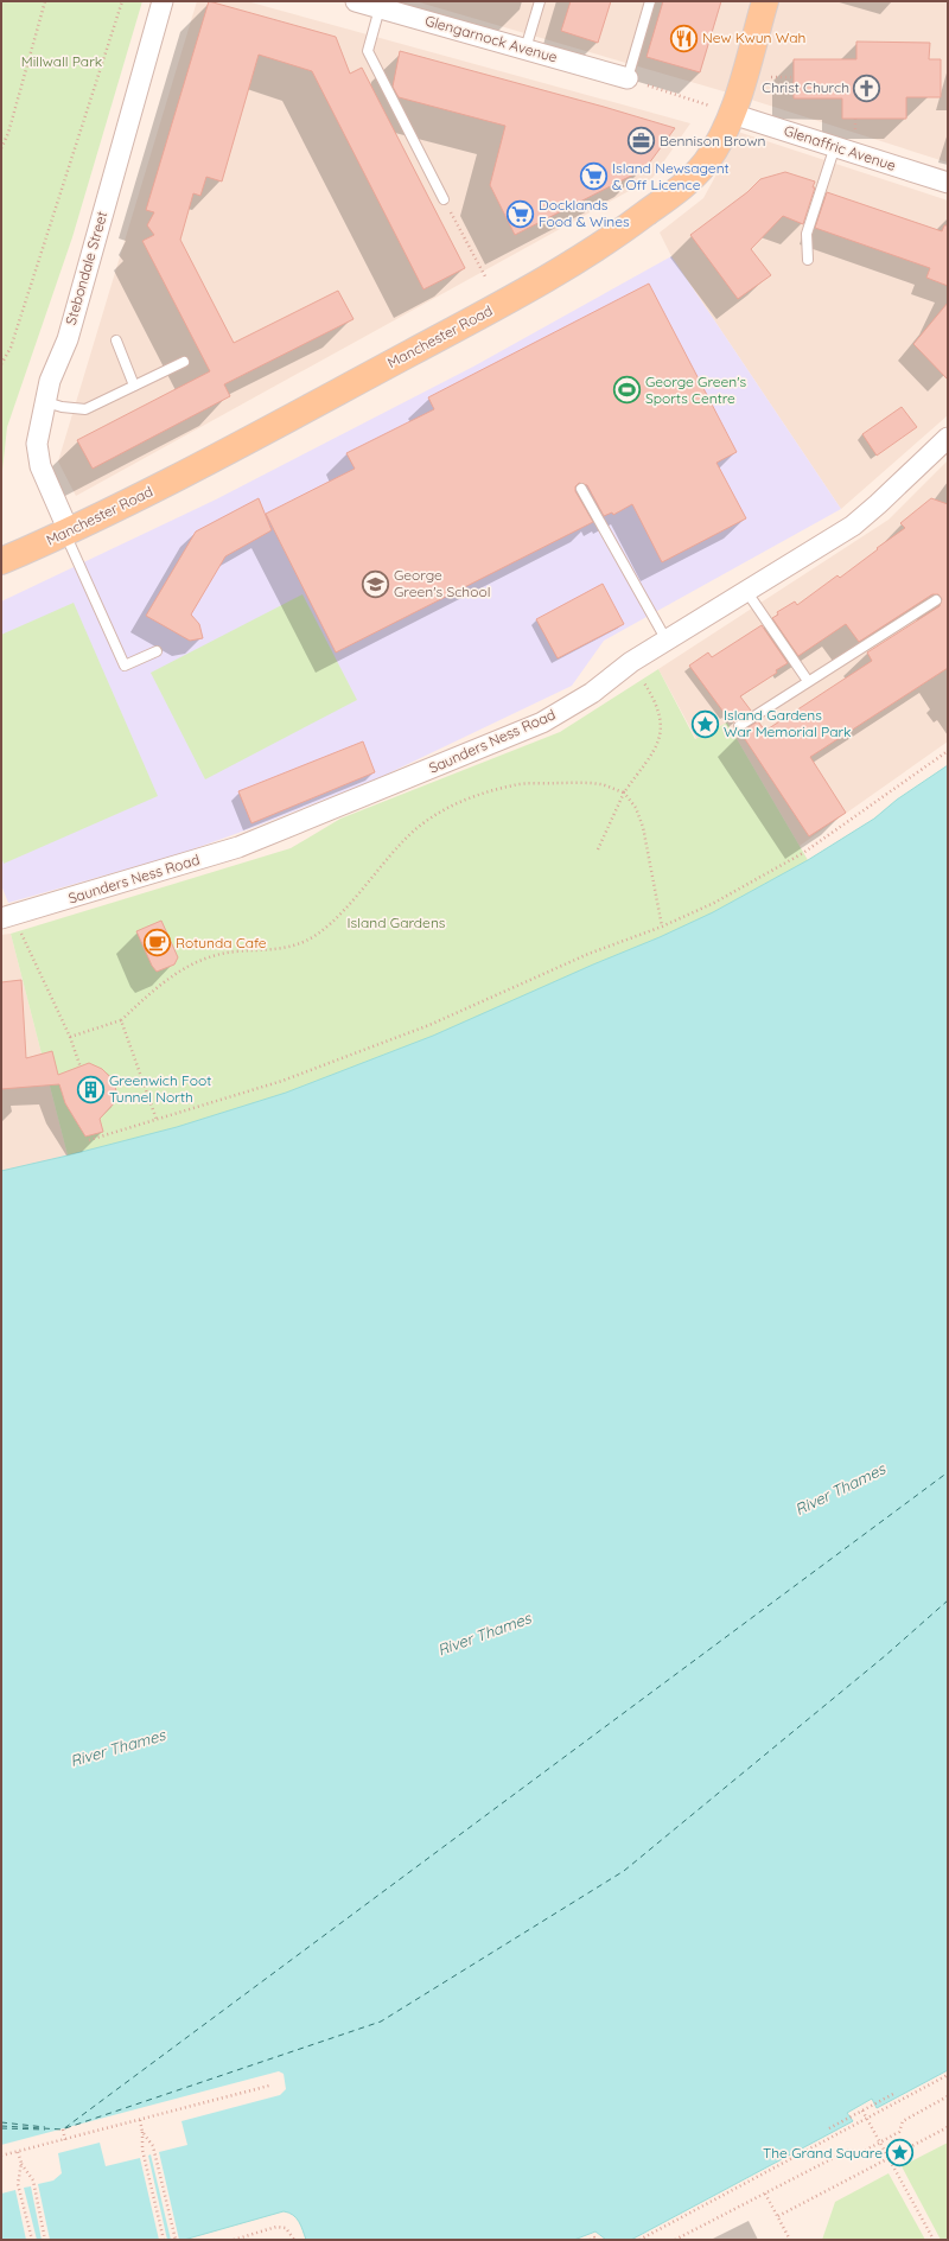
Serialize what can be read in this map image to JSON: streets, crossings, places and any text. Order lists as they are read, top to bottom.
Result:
{
  "streets": {
    "main road": ["Manchester Road"],
    "street": [
      "Glengarnock Avenue",
      "Glenaffric Avenue",
      "Stebondale Street",
      "Saunders Ness Road"
    ]
  },
  "crossings": [
    ["Glenaffric Avenue", "Manchester Road"],
    ["Stebondale Street", "Manchester Road"]
  ],
  "water": ["River Thames"],
  "parks": ["Millwall Park", "Island Gardens"],
  "places": {
    "restaurant": ["New Kwun Wah"],
    "church": ["Christ Church"],
    "office": ["Bennison Brown"],
    "supermarket": ["Island Newsagent & Off Licence", "Docklands Food & Wines"],
    "sports": ["George Green's Sports Centre"],
    "school or university": ["George Green's School"],
    "place": ["Island Gardens War Memorial Park", "The Grand Square"],
    "cafe": ["Rotunda Cafe"],
    "building": ["Greenwich Foot Tunnel North"]
  }
}
